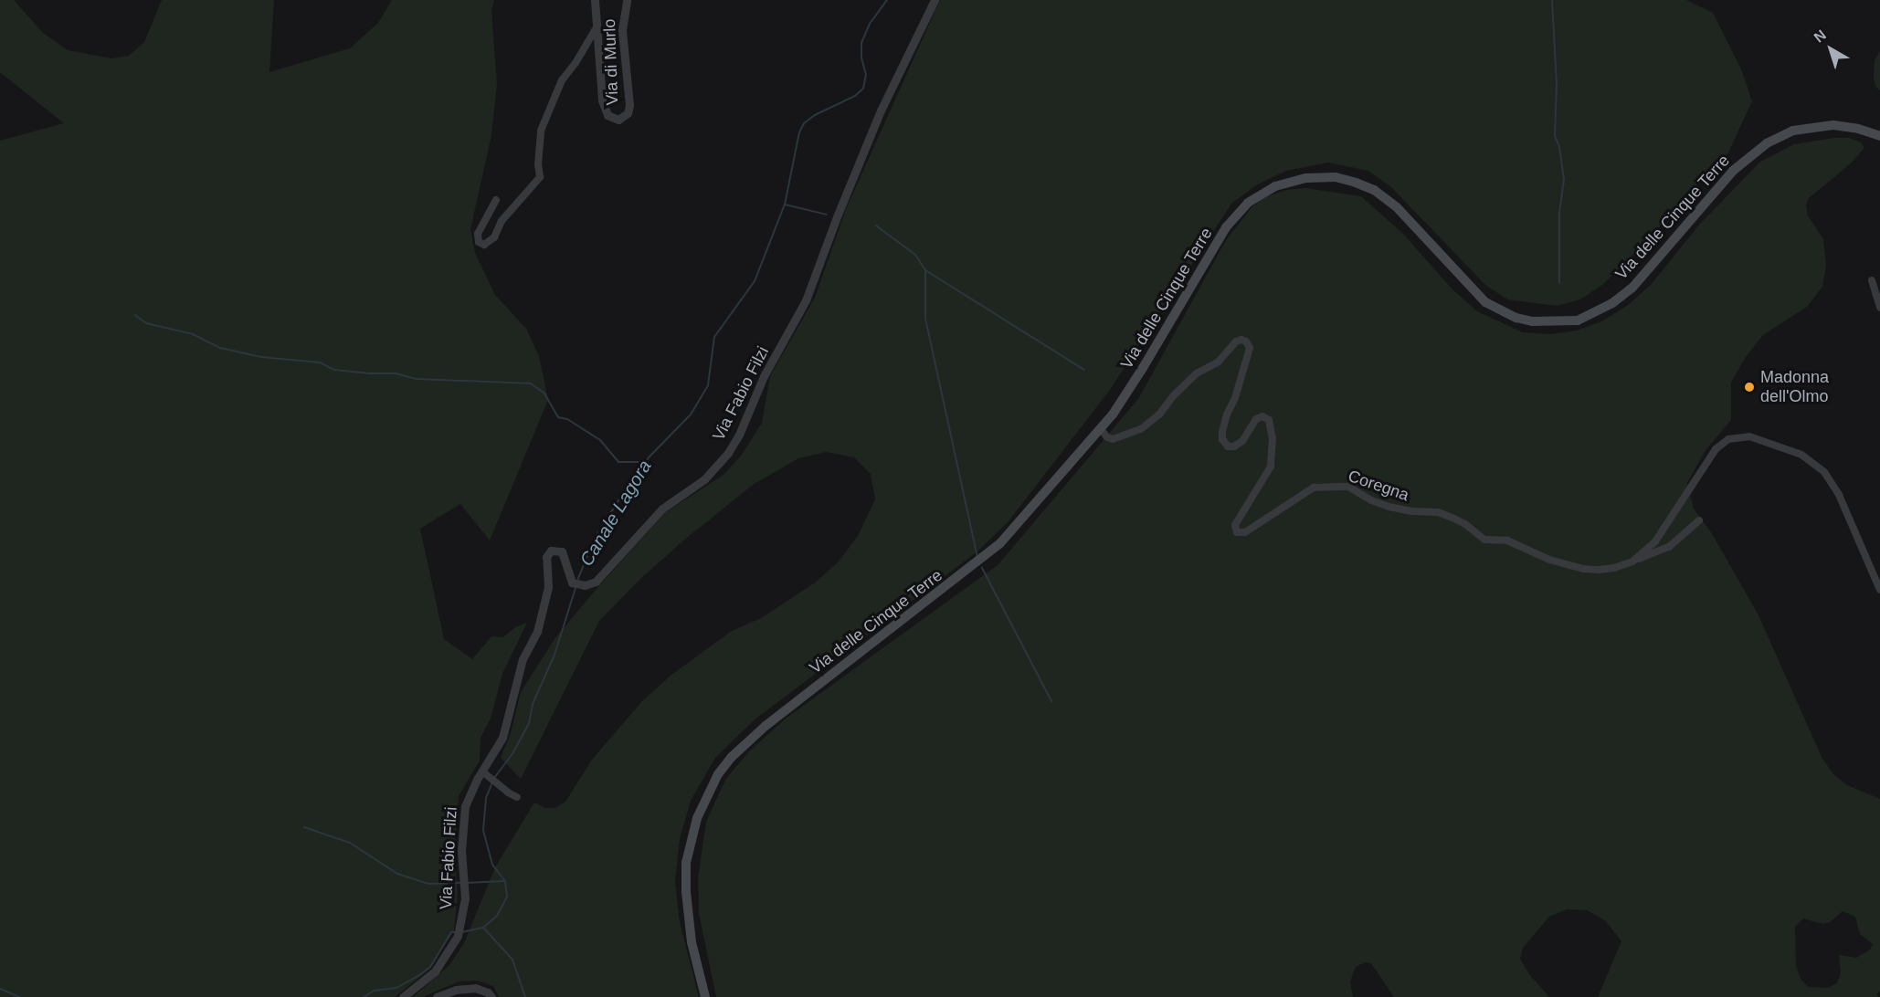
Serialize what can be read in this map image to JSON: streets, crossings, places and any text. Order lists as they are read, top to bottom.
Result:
{
  "streets": {
    "main road": ["Via delle Cinque Terre"],
    "street": ["Via di Murlo", "Via Fabio Filzi", "Coregna"]
  },
  "crossings": [
    ["Via delle Cinque Terre", "Coregna"]
  ],
  "water": ["Canale Lagora"],
  "places": ["Madonna dell'Olmo"],
  "north": "top left"
}
